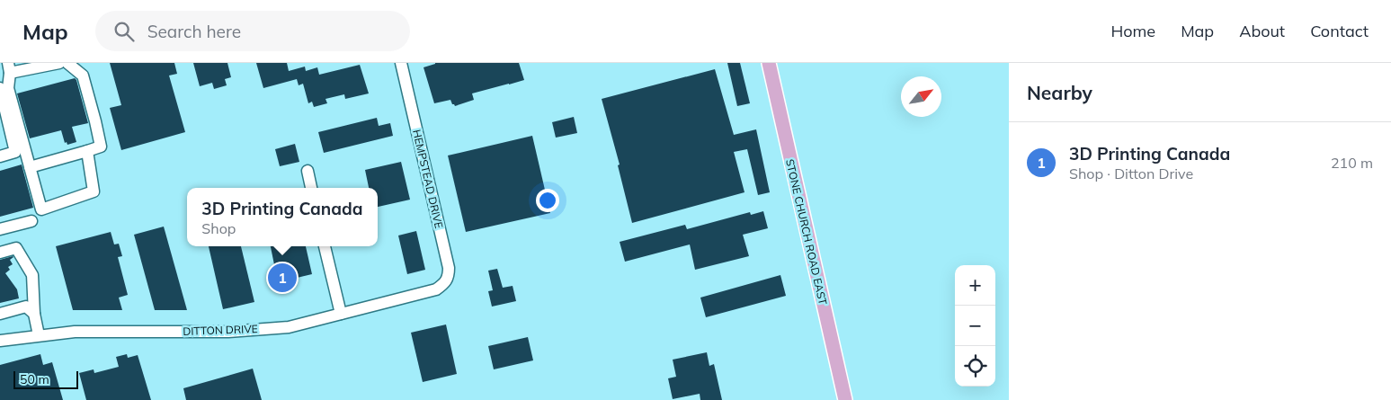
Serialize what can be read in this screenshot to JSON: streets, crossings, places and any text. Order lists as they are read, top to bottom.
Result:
{
  "streets": {
    "main road": ["STONE CHURCH ROAD EAST"],
    "street": ["HEMPSTEAD DRIVE", "DITTON DRIVE"]
  },
  "crossings": [
    ["HEMPSTEAD DRIVE", "DITTON DRIVE"]
  ],
  "scale_bar": "50 m",
  "north": "top right",
  "page": {
    "header": "Map",
    "search": "Search here",
    "nav": [
      "Home",
      "Map",
      "About",
      "Contact"
    ],
    "heading": "Nearby",
    "list": [
      {
        "mark": "1",
        "name": "3D Printing Canada",
        "note": "Shop · Ditton Drive",
        "value": "210 m"
      }
    ],
    "popup": ["3D Printing Canada", "Shop"],
    "pins": "1",
    "map_buttons": ["+", "−"],
    "scale": "50 m"
  }
}
